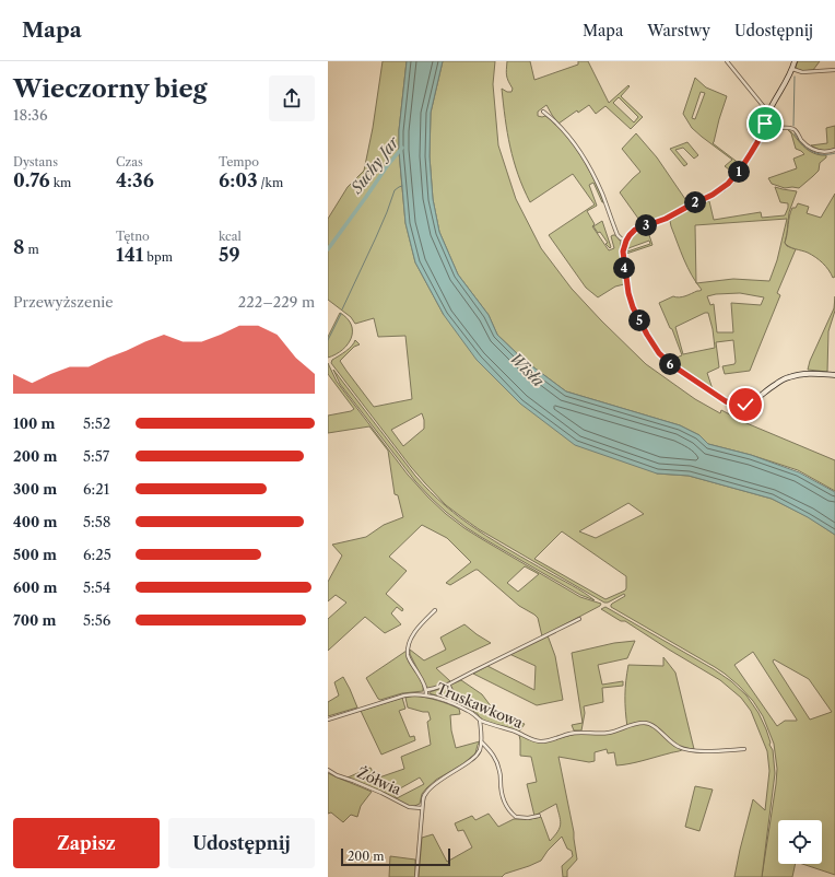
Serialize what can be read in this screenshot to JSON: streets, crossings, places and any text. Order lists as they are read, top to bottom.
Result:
{
  "streets": {
    "street": ["Truskawkowa", "Żółwia"]
  },
  "water": ["Suchy Jar", "Wisła"],
  "scale_bar": "200 m",
  "page": {
    "header": "Mapa",
    "nav": ["Mapa", "Warstwy", "Udostępnij"],
    "heading": ["Wieczorny bieg", "18:36"],
    "stats": [
      ["Dystans", "0.76 km"],
      ["Czas", "4:36"],
      ["Tempo", "6:03 /km"],
      ["8 m"],
      ["Tętno", "141 bpm"],
      ["kcal", "59"]
    ],
    "pins": [
      "1",
      "2",
      "3",
      "4",
      "5",
      "6"
    ],
    "chart": ["Przewyższenie", "222–229 m"],
    "list": [
      {
        "name": "100 m",
        "note": "5:52"
      },
      {
        "name": "200 m",
        "note": "5:57"
      },
      {
        "name": "300 m",
        "note": "6:21"
      },
      {
        "name": "400 m",
        "note": "5:58"
      },
      {
        "name": "500 m",
        "note": "6:25"
      },
      {
        "name": "600 m",
        "note": "5:54"
      },
      {
        "name": "700 m",
        "note": "5:56"
      }
    ],
    "buttons": ["Zapisz", "Udostępnij"],
    "scale": "200 m"
  }
}
